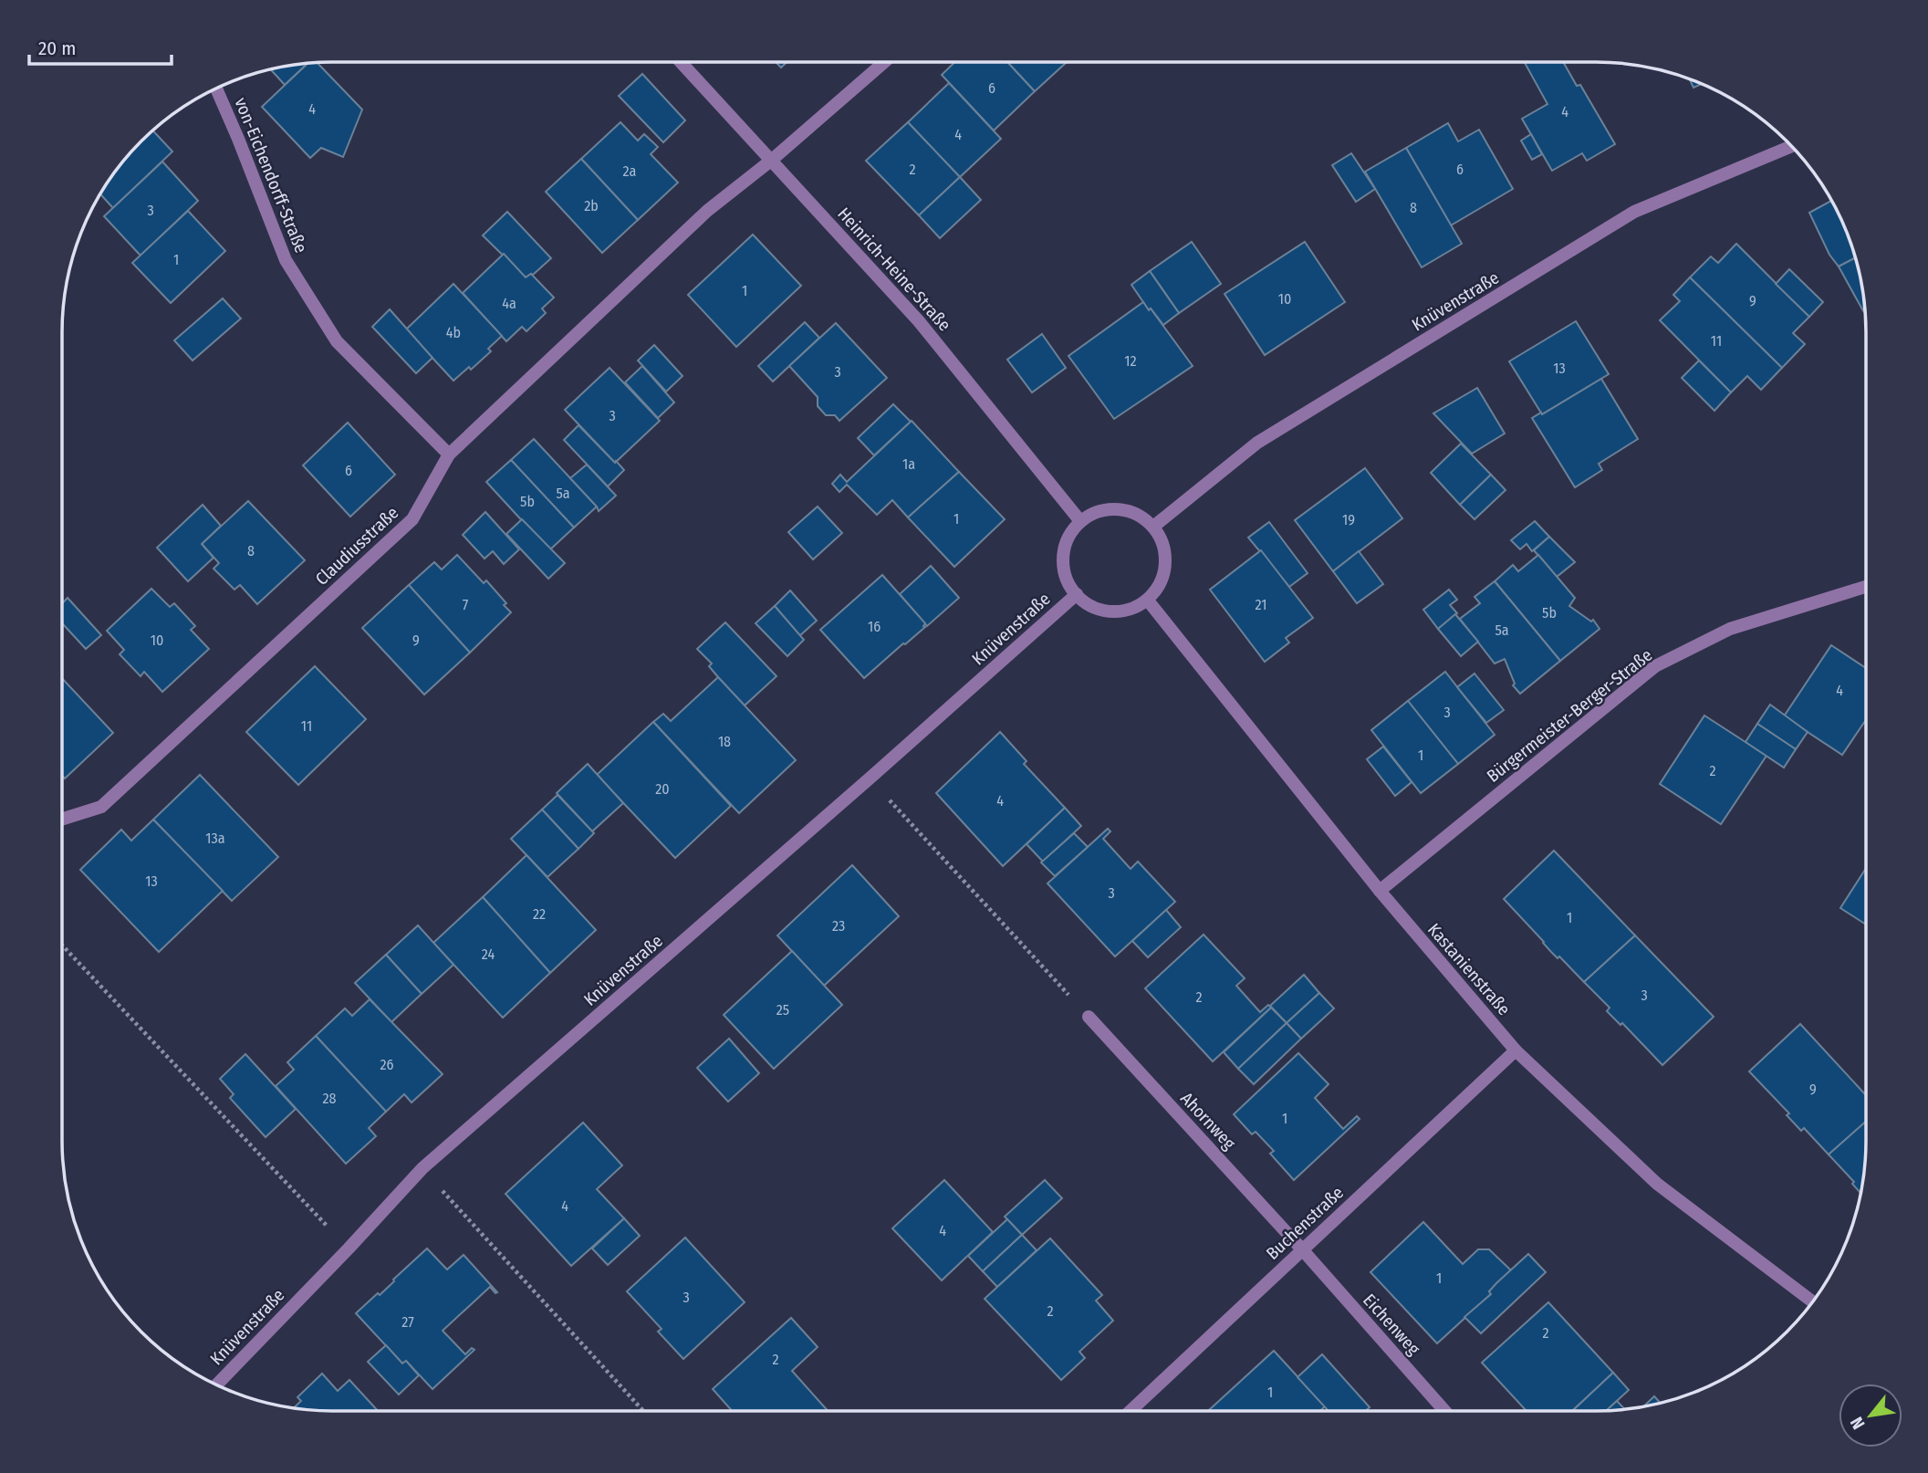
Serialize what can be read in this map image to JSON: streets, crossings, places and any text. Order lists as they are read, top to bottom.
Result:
{
  "streets": {
    "street": [
      "von-Eichendorff-Straße",
      "Heinrich-Heine-Straße",
      "Knüvenstraße",
      "Claudiusstraße",
      "Bürgermeister-Berger-Straße",
      "Kastanienstraße",
      "Ahornweg",
      "Buchenstraße",
      "Eichenweg"
    ]
  },
  "crossings": [
    ["von-Eichendorff-Straße", "Claudiusstraße"],
    ["Heinrich-Heine-Straße", "Knüvenstraße"],
    ["Heinrich-Heine-Straße", "Claudiusstraße"],
    ["Heinrich-Heine-Straße", "Kastanienstraße"],
    ["Knüvenstraße", "Kastanienstraße"],
    ["Bürgermeister-Berger-Straße", "Kastanienstraße"],
    ["Kastanienstraße", "Buchenstraße"],
    ["Ahornweg", "Buchenstraße"],
    ["Ahornweg", "Eichenweg"],
    ["Buchenstraße", "Eichenweg"]
  ],
  "house_numbers": [
    "6",
    "4",
    "4",
    "4",
    "2",
    "6",
    "2a",
    "2b",
    "8",
    "3",
    "1",
    "1",
    "10",
    "9",
    "4a",
    "4b",
    "11",
    "12",
    "13",
    "3",
    "3",
    "1a",
    "6",
    "5a",
    "5b",
    "1",
    "19",
    "8",
    "7",
    "21",
    "5b",
    "16",
    "5a",
    "10",
    "9",
    "4",
    "3",
    "11",
    "18",
    "1",
    "2",
    "20",
    "4",
    "13a",
    "13",
    "3",
    "22",
    "1",
    "23",
    "24",
    "3",
    "2",
    "25",
    "26",
    "9",
    "28",
    "1",
    "4",
    "4",
    "1",
    "3",
    "2",
    "27",
    "2",
    "2",
    "1"
  ],
  "scale_bar": "20 m",
  "north": "bottom left"
}
